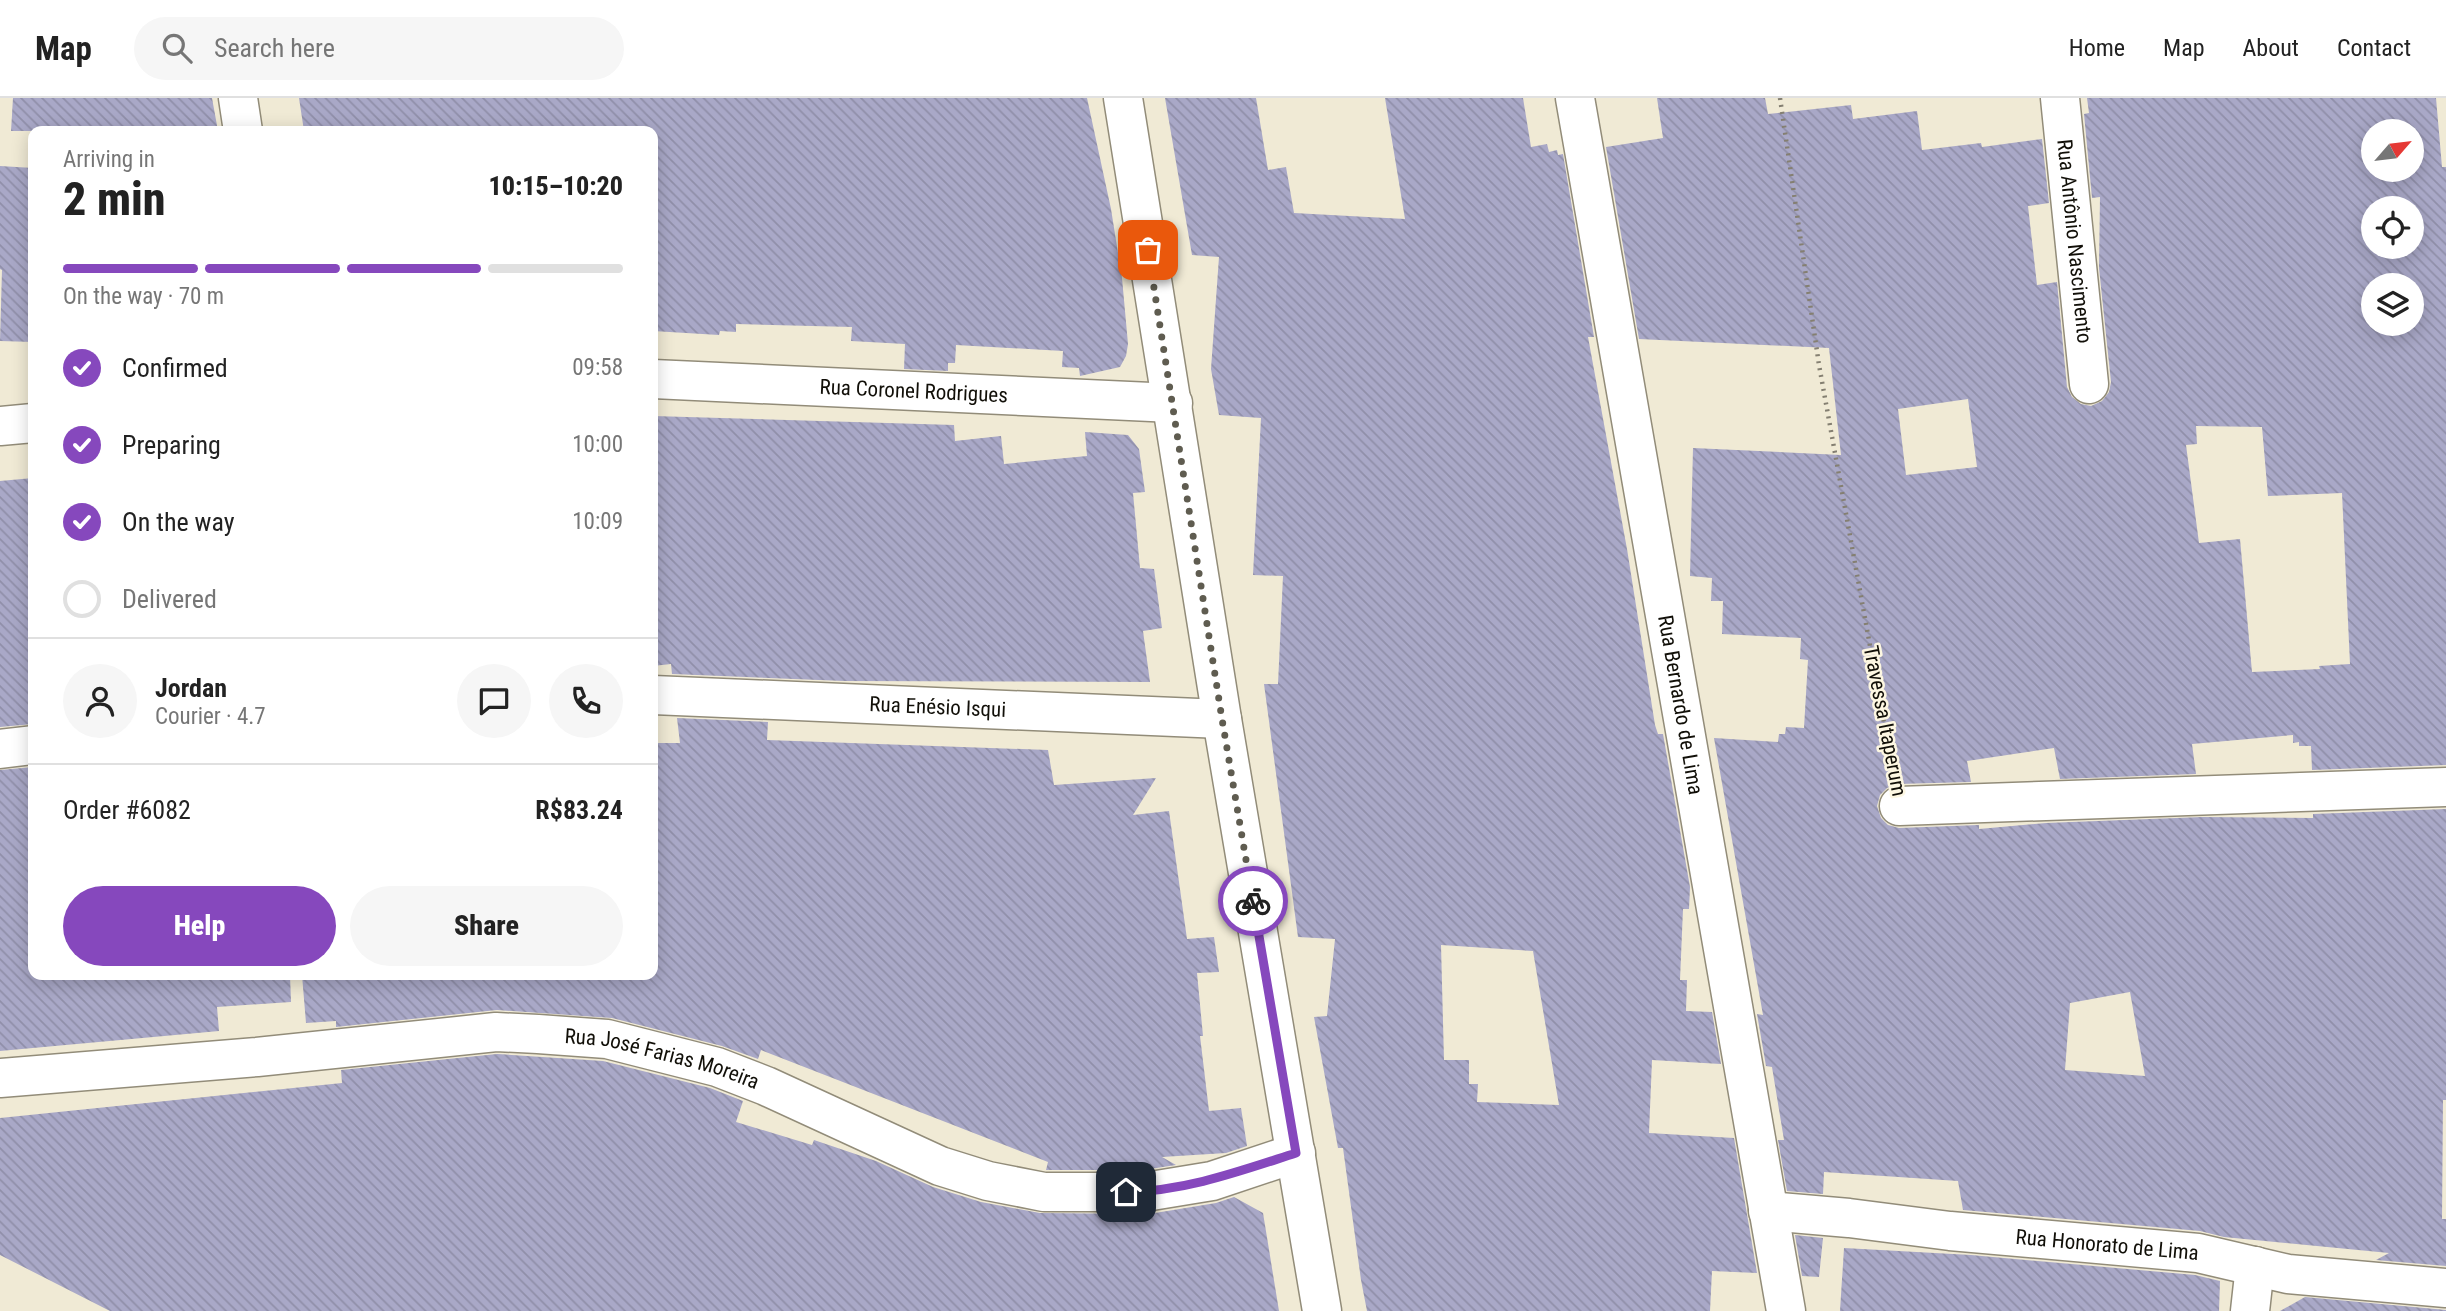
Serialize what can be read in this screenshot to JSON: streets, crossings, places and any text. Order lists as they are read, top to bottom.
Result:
{
  "streets": {
    "street": [
      "Rua Antônio Nascimento",
      "Rua Coronel Rodrigues",
      "Rua Bernardo de Lima",
      "Rua Enésio Isqui",
      "Travessa Itaperum",
      "Rua José Farias Moreira",
      "Rua Honorato de Lima"
    ]
  },
  "crossings": [
    ["Rua Bernardo de Lima", "Rua Honorato de Lima"]
  ],
  "north": "top right",
  "page": {
    "header": "Map",
    "search": "Search here",
    "nav": [
      "Home",
      "Map",
      "About",
      "Contact"
    ],
    "heading": ["2 min", "Arriving in", "10:15–10:20"],
    "panel": [
      "Jordan",
      "Courier · 4.7",
      "Order #6082",
      "R$83.24"
    ],
    "bar": "On the way · 70 m",
    "list": [
      ["Confirmed", "09:58"],
      ["Preparing", "10:00"],
      ["On the way", "10:09"],
      "Delivered"
    ],
    "buttons": ["Help", "Share"]
  }
}
